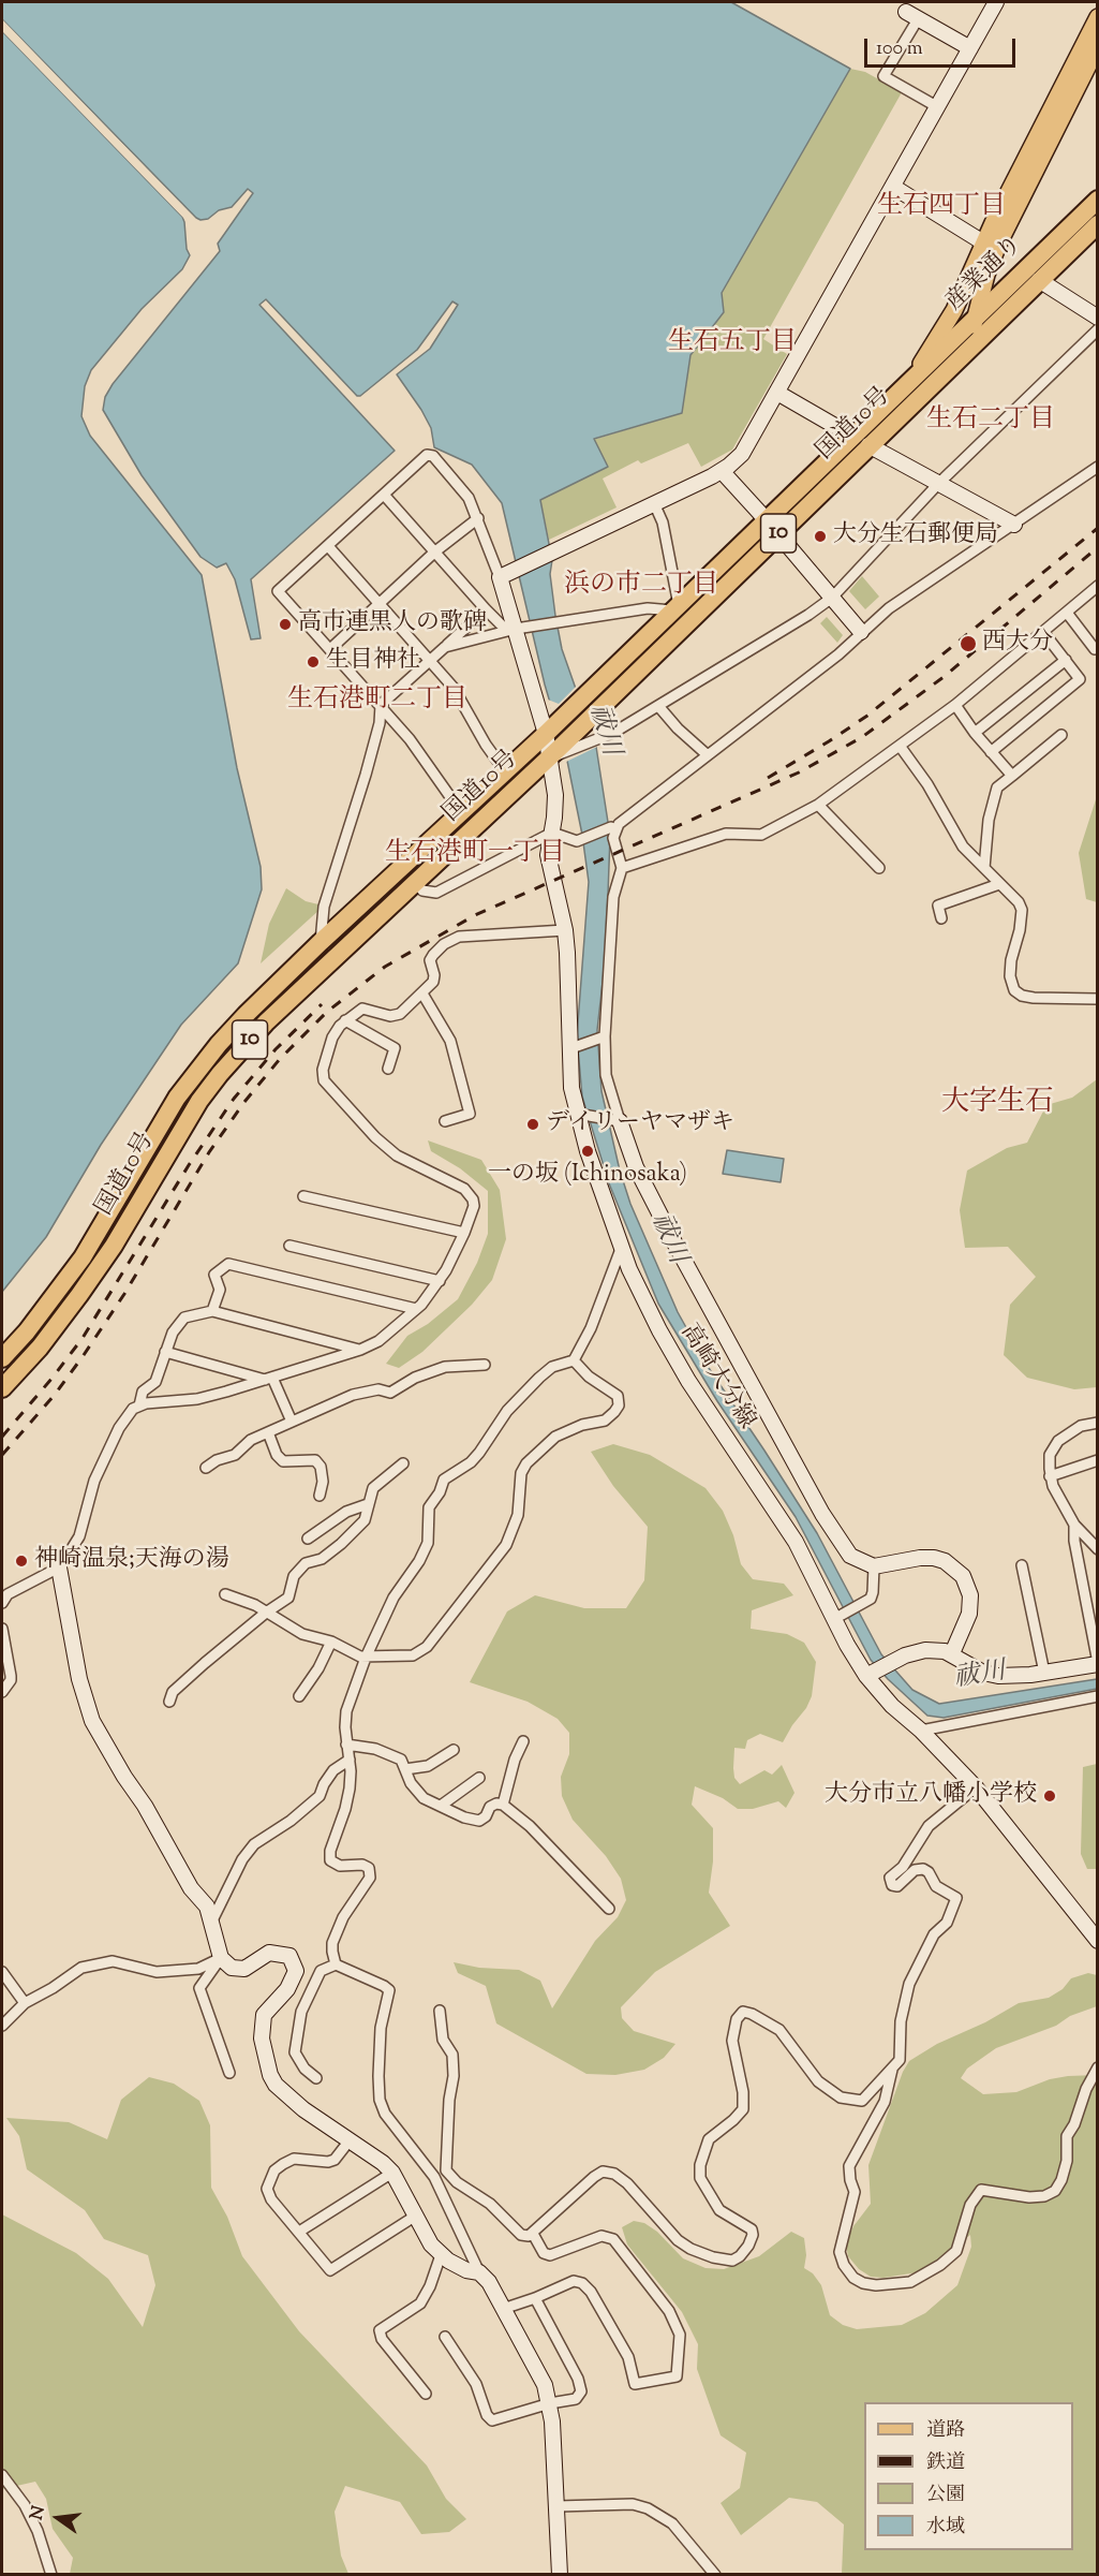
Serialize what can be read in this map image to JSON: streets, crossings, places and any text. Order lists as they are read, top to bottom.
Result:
{
  "streets": {
    "highway": ["産業通り", "国道10号", "10"],
    "street": ["高崎大分線"]
  },
  "crossings": [
    ["産業通り", "国道10号"],
    ["国道10号", "高崎大分線"]
  ],
  "districts": [
    "生石四丁目",
    "生石五丁目",
    "生石二丁目",
    "浜の市二丁目",
    "生石港町二丁目",
    "生石港町一丁目",
    "大字生石"
  ],
  "water": ["祓川"],
  "places": [
    "大分生石郵便局",
    "高市連黒人の歌碑",
    "西大分",
    "生目神社",
    "デイリーヤマザキ",
    "一の坂 (Ichinosaka)",
    "神崎温泉;天海の湯",
    "大分市立八幡小学校"
  ],
  "legend": [
    "道路",
    "鉄道",
    "公園",
    "水域"
  ],
  "scale_bar": "100 m",
  "north": "left"
}
